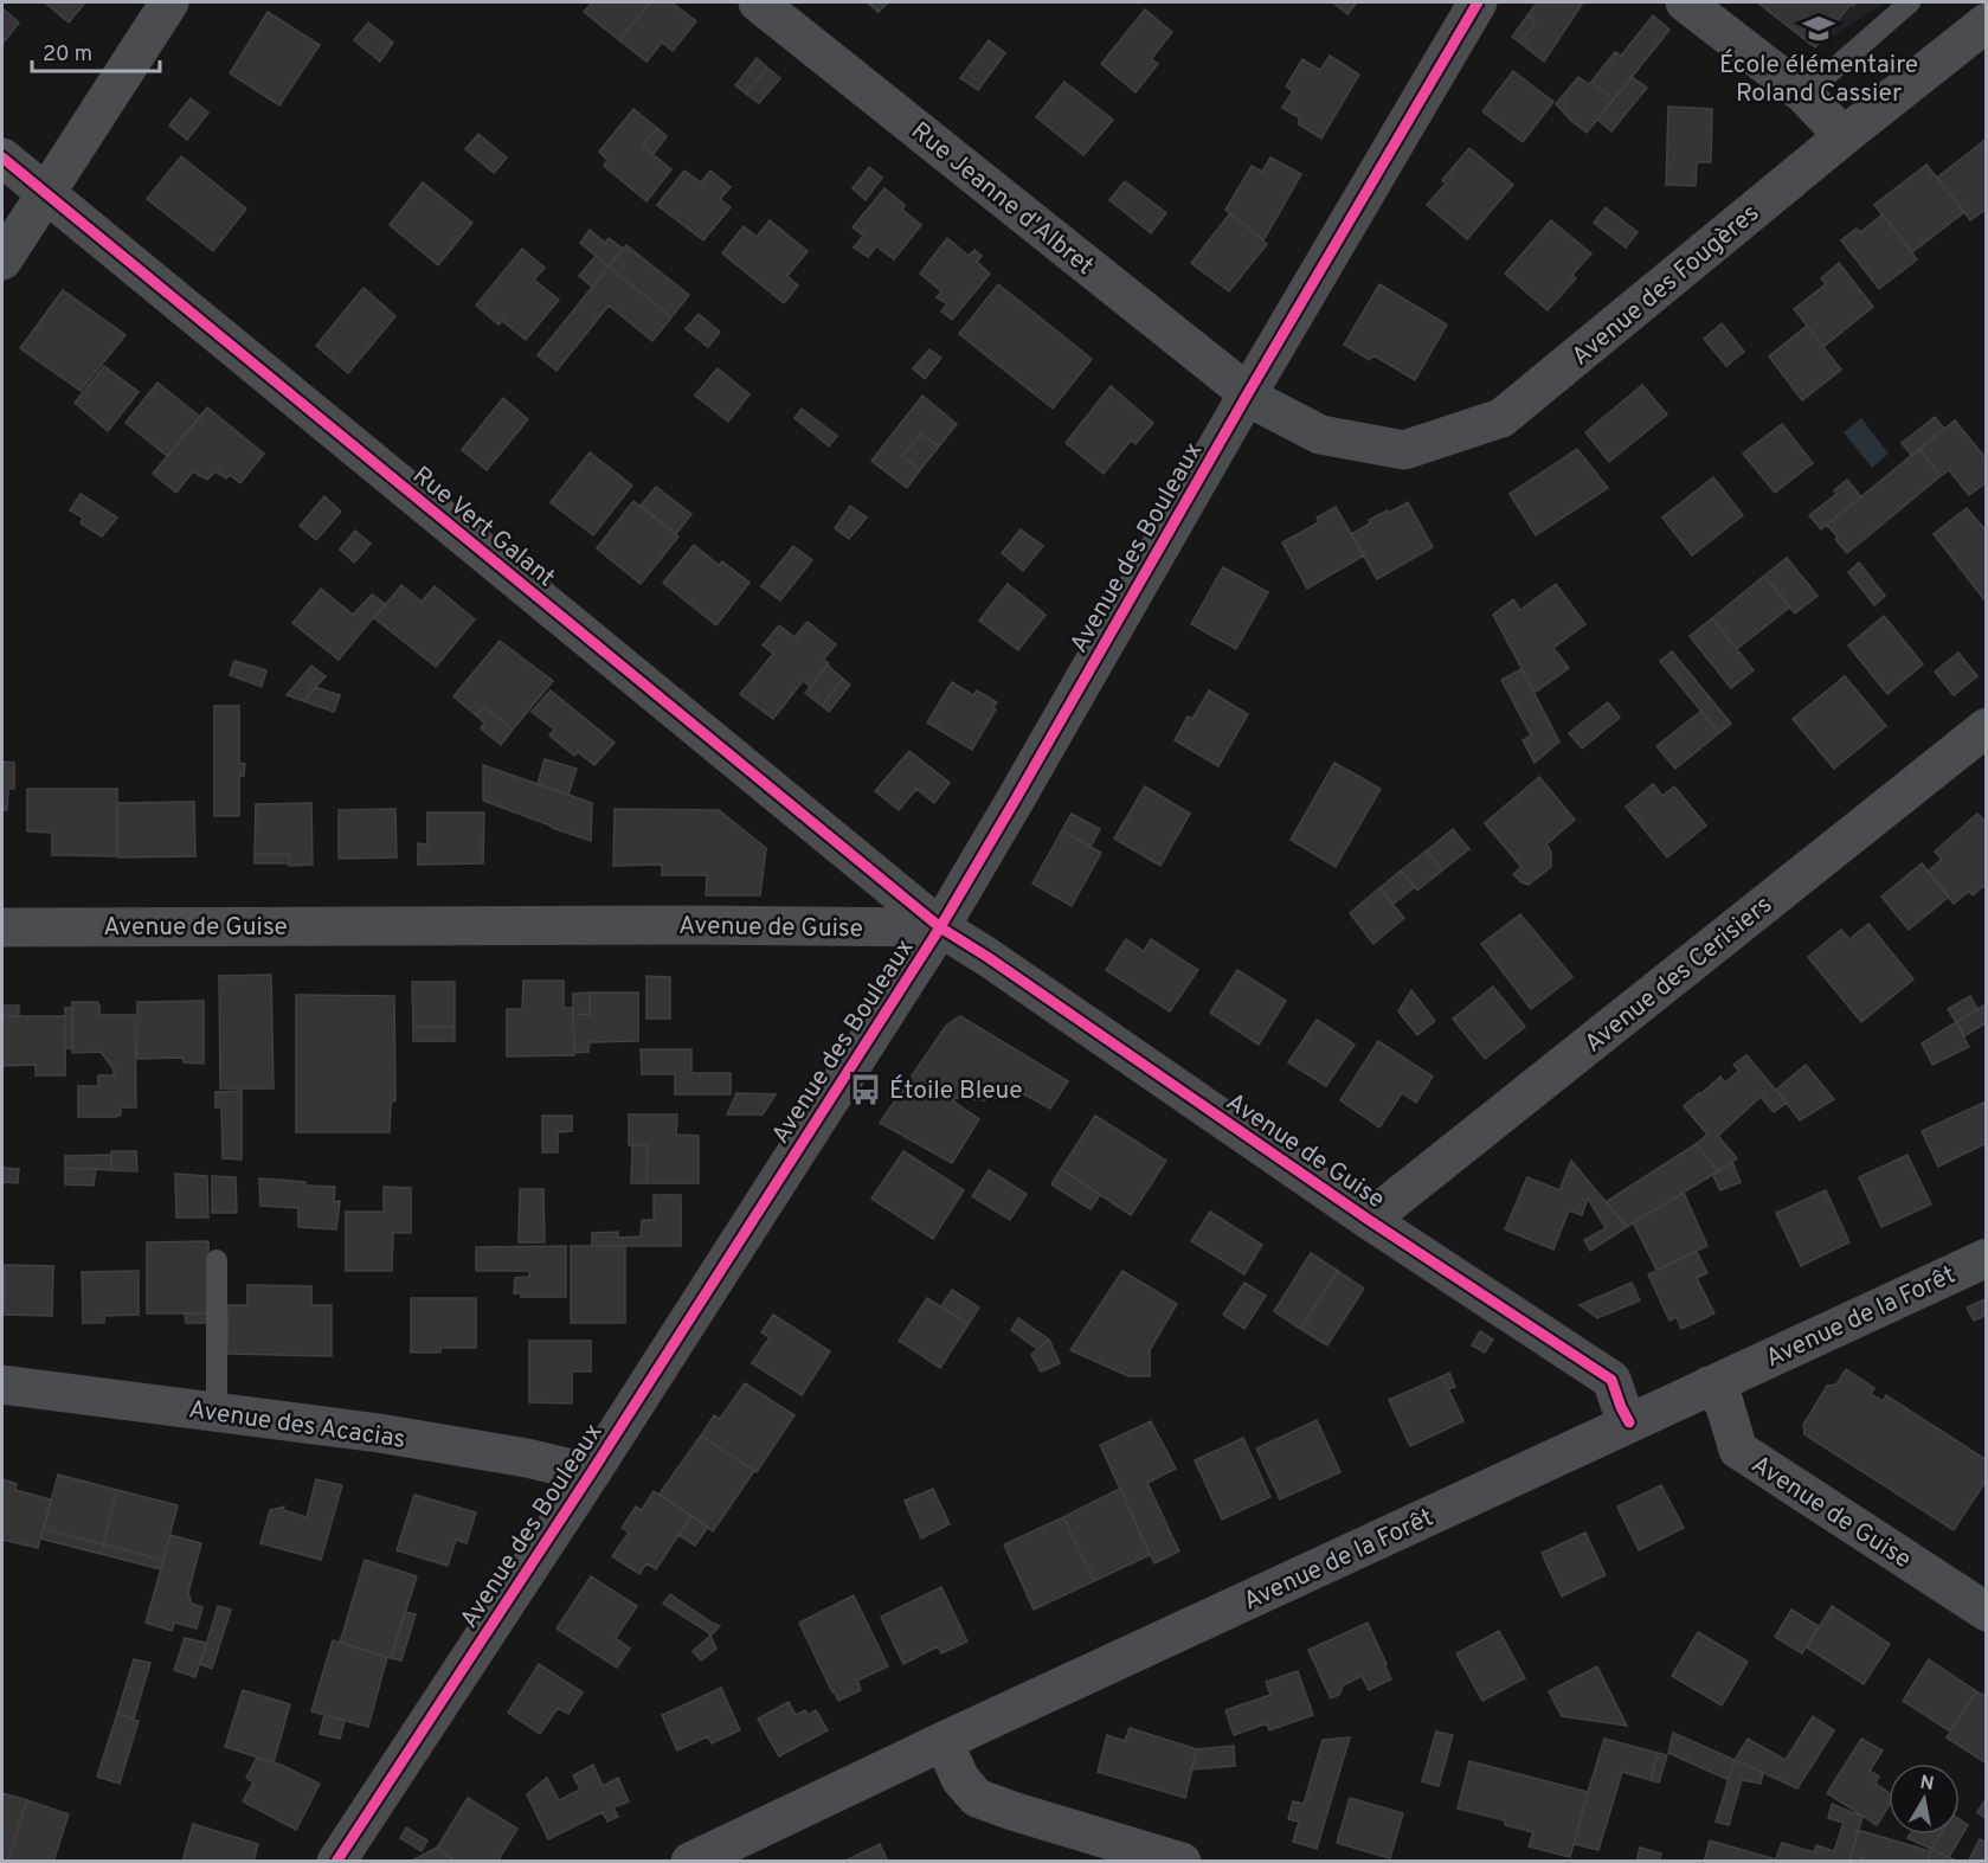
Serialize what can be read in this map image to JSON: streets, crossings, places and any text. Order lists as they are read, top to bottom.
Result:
{
  "streets": {
    "street": [
      "Rue Jeanne d'Albret",
      "Avenue des Fougères",
      "Rue Vert Galant",
      "Avenue des Bouleaux",
      "Avenue de Guise",
      "Avenue des Cerisiers",
      "Avenue de la Forêt",
      "Avenue des Acacias"
    ]
  },
  "crossings": [
    ["Rue Jeanne d'Albret", "Avenue des Fougères"],
    ["Rue Jeanne d'Albret", "Avenue des Bouleaux"],
    ["Rue Vert Galant", "Avenue des Bouleaux"],
    ["Rue Vert Galant", "Avenue de Guise"],
    ["Avenue des Bouleaux", "Avenue de Guise"],
    ["Avenue des Bouleaux", "Avenue des Acacias"],
    ["Avenue de Guise", "Avenue des Cerisiers"],
    ["Avenue de Guise", "Avenue de la Forêt"]
  ],
  "places": {
    "school or university": ["École élémentaire Roland Cassier"],
    "bus stop": ["Étoile Bleue"]
  },
  "scale_bar": "20 m",
  "north": "top"
}
